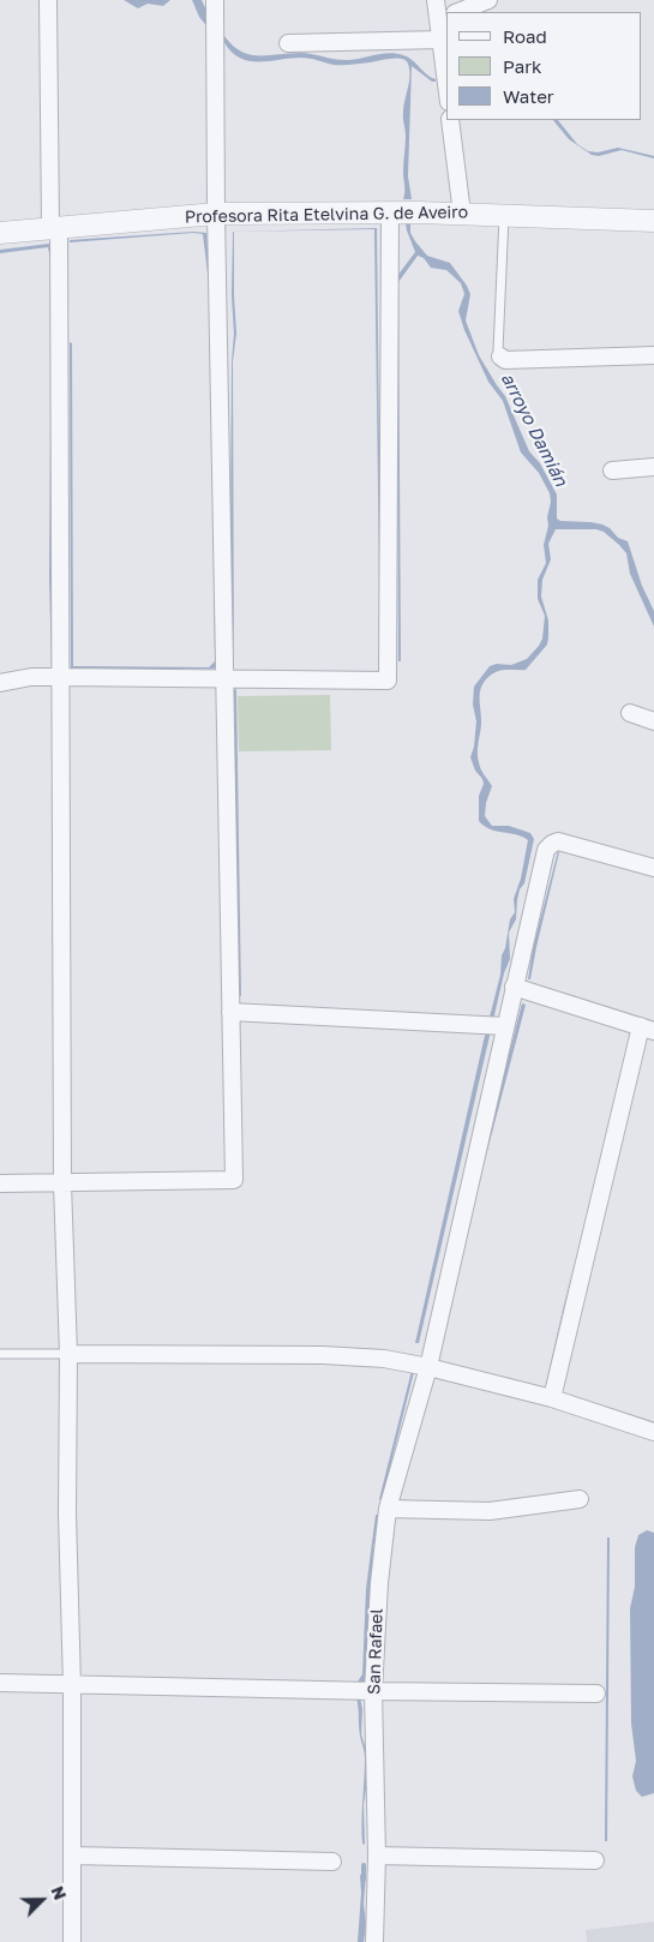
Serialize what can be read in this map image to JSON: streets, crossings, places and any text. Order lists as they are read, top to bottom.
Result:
{
  "streets": {
    "street": ["Profesora Rita Etelvina G. de Aveiro", "San Rafael"]
  },
  "water": ["arroyo Damián"],
  "legend": ["Road", "Park", "Water"],
  "north": "top right"
}
